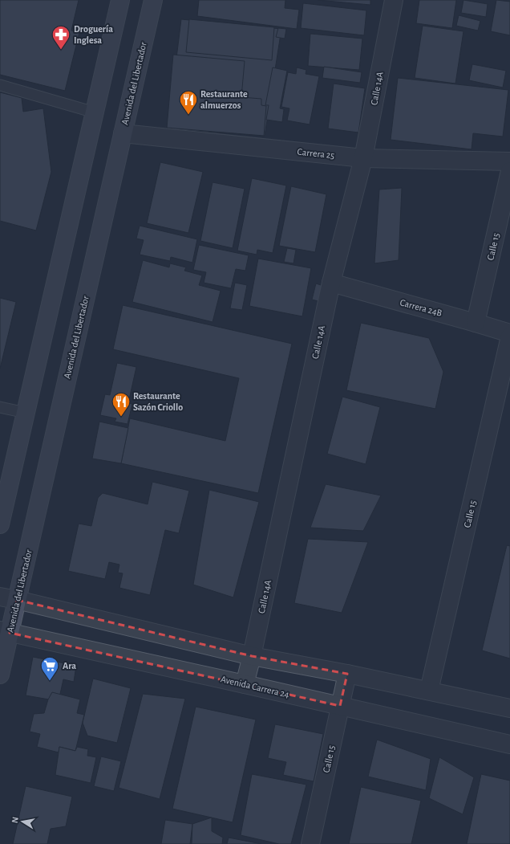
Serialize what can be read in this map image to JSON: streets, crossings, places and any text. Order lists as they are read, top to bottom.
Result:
{
  "streets": {
    "main road": ["Avenida del Libertador"],
    "street": [
      "Calle 14A",
      "Carrera 25",
      "Calle 15",
      "Carrera 24B",
      "Avenida Carrera 24"
    ]
  },
  "crossings": [
    ["Avenida del Libertador", "Carrera 25"],
    ["Avenida del Libertador", "Avenida Carrera 24"],
    ["Calle 14A", "Carrera 25"],
    ["Calle 14A", "Carrera 24B"],
    ["Calle 14A", "Avenida Carrera 24"],
    ["Calle 15", "Carrera 24B"],
    ["Calle 15", "Avenida Carrera 24"]
  ],
  "places": {
    "pharmacy": ["Droguería Inglesa"],
    "restaurant": ["Restaurante almuerzos", "Restaurante Sazón Criollo"],
    "supermarket": ["Ara"]
  },
  "north": "left"
}
